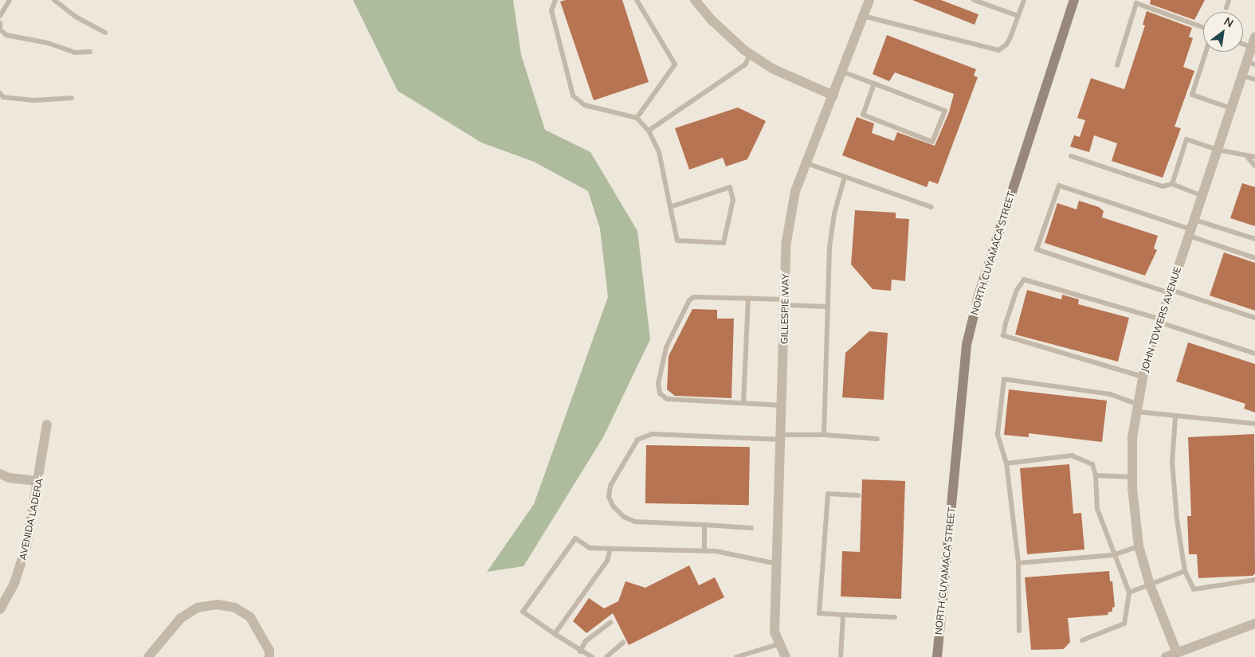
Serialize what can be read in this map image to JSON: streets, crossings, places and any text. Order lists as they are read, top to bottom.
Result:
{
  "streets": {
    "main road": ["NORTH CUYAMACA STREET"],
    "street": ["GILLESPIE WAY", "JOHN TOWERS AVENUE", "AVENIDA LADERA"]
  },
  "north": "top right"
}
